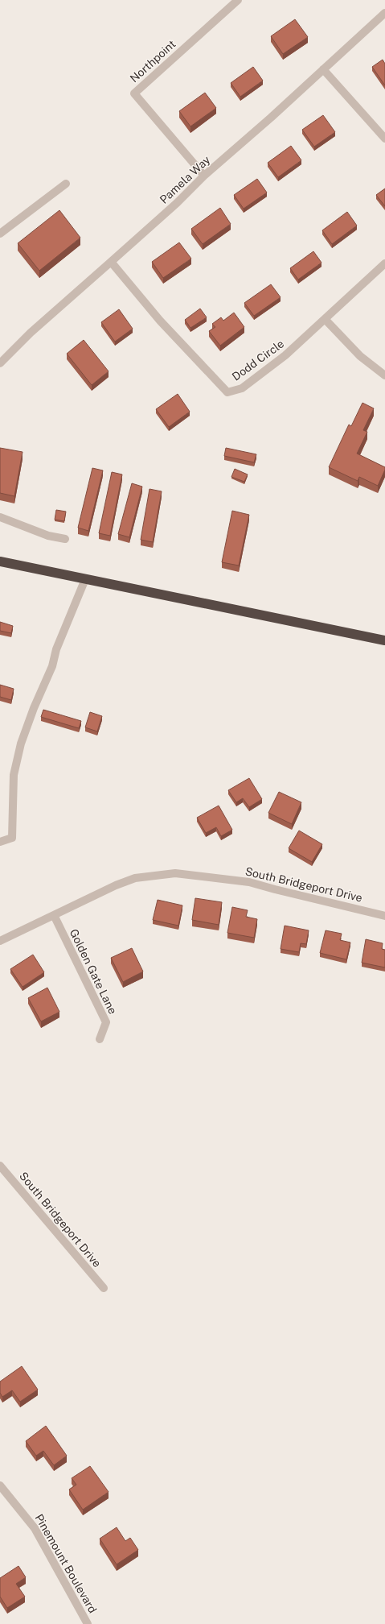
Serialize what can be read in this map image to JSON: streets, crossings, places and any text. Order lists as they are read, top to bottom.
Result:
{
  "streets": {
    "street": [
      "Northpoint",
      "Pamela Way",
      "Dodd Circle",
      "South Bridgeport Drive",
      "Golden Gate Lane",
      "Pinemount Boulevard"
    ]
  },
  "crossings": [
    ["Northpoint", "Pamela Way"],
    ["Pamela Way", "Dodd Circle"],
    ["South Bridgeport Drive", "Golden Gate Lane"]
  ]
}
